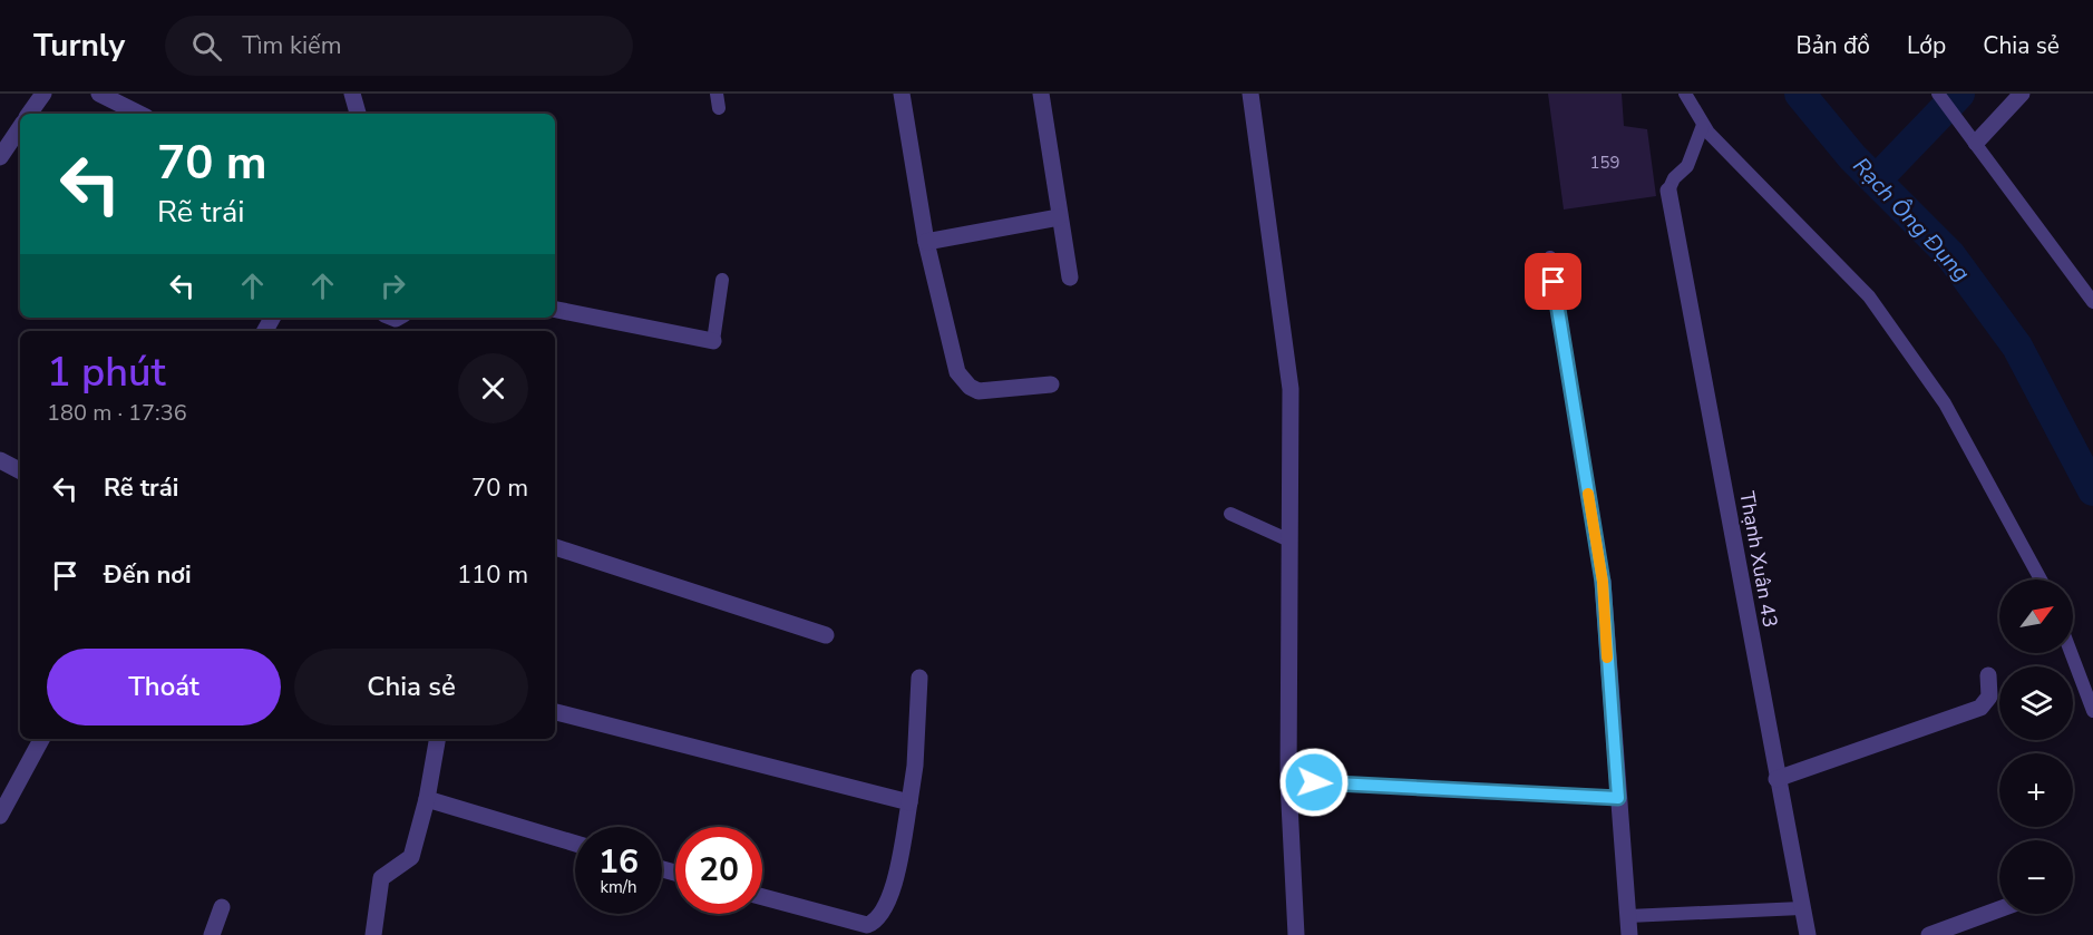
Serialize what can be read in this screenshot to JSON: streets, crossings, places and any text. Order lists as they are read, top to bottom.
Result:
{
  "streets": {
    "street": ["Thạnh Xuân 43"]
  },
  "water": ["Rạch Ông Đụng"],
  "house_numbers": ["159"],
  "north": "top right",
  "page": {
    "header": "Turnly",
    "search": "Tìm kiếm",
    "nav": ["Bản đồ", "Lớp", "Chia sẻ"],
    "turn": ["70 m", "Rẽ trái"],
    "heading": ["1 phút", "180 m · 17:36"],
    "list": [
      {
        "name": "Rẽ trái",
        "value": "70 m"
      },
      {
        "name": "Đến nơi",
        "value": "110 m"
      }
    ],
    "map_buttons": ["+", "−"],
    "buttons": ["Thoát", "Chia sẻ"],
    "speed": "16 km/h",
    "limit": "20"
  }
}
